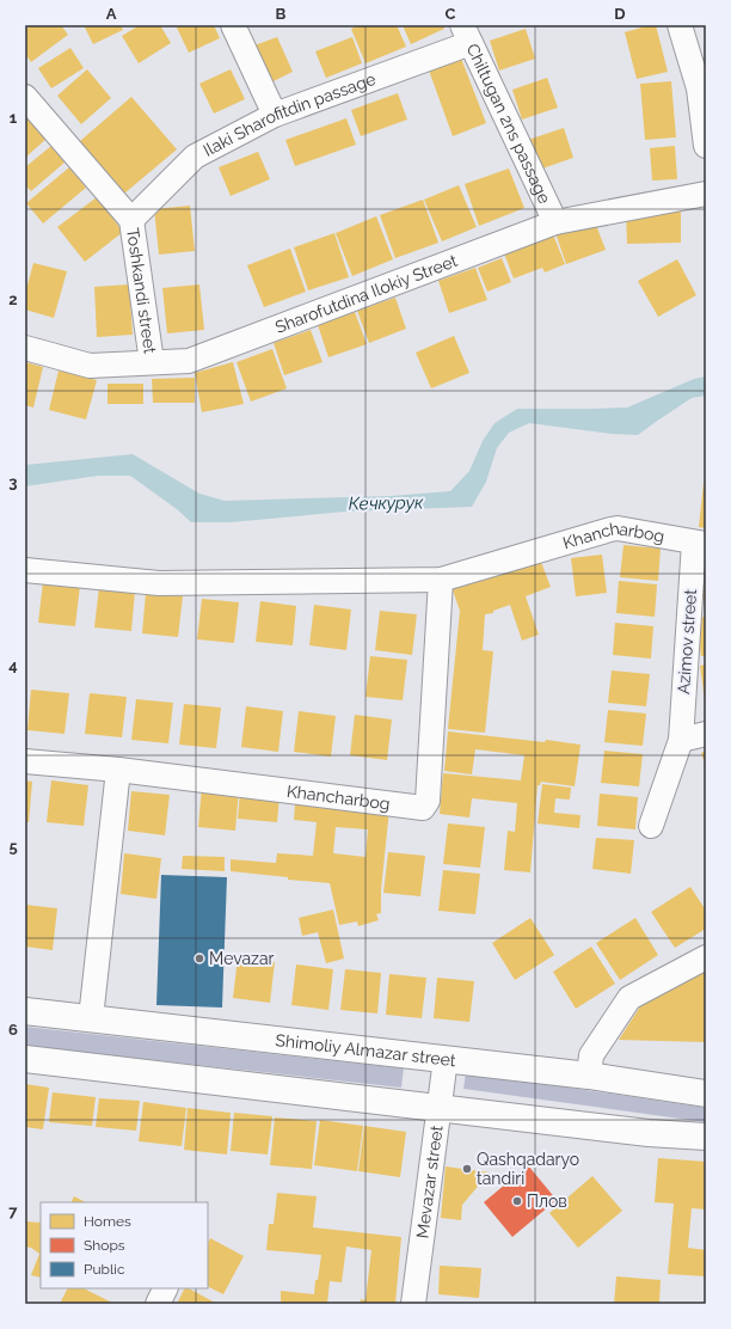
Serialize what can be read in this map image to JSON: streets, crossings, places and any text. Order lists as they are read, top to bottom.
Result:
{
  "streets": {
    "main road": ["Shimoliy Almazar street"],
    "street": [
      "Ilaki Sharofitdin passage",
      "Chiltugаn 2ns passage",
      "Toshkandi street",
      "Sharofutdina Ilokiy Street",
      "Khancharbog",
      "Azimov street",
      "Mevazаr street"
    ]
  },
  "crossings": [
    ["Ilaki Sharofitdin passage", "Chiltugаn 2ns passage"],
    ["Ilaki Sharofitdin passage", "Toshkandi street"],
    ["Chiltugаn 2ns passage", "Sharofutdina Ilokiy Street"],
    ["Toshkandi street", "Sharofutdina Ilokiy Street"],
    ["Khancharbog", "Azimov street"],
    ["Shimoliy Almazar street", "Mevazаr street"]
  ],
  "water": ["Кечкурук"],
  "places": ["Mevazar", "Qashqadaryo tandiri", "Плов"],
  "legend": ["Homes", "Shops", "Public"],
  "grid": {
    "columns": [
      "A",
      "B",
      "C",
      "D"
    ],
    "rows": [
      "1",
      "2",
      "3",
      "4",
      "5",
      "6",
      "7"
    ]
  }
}
